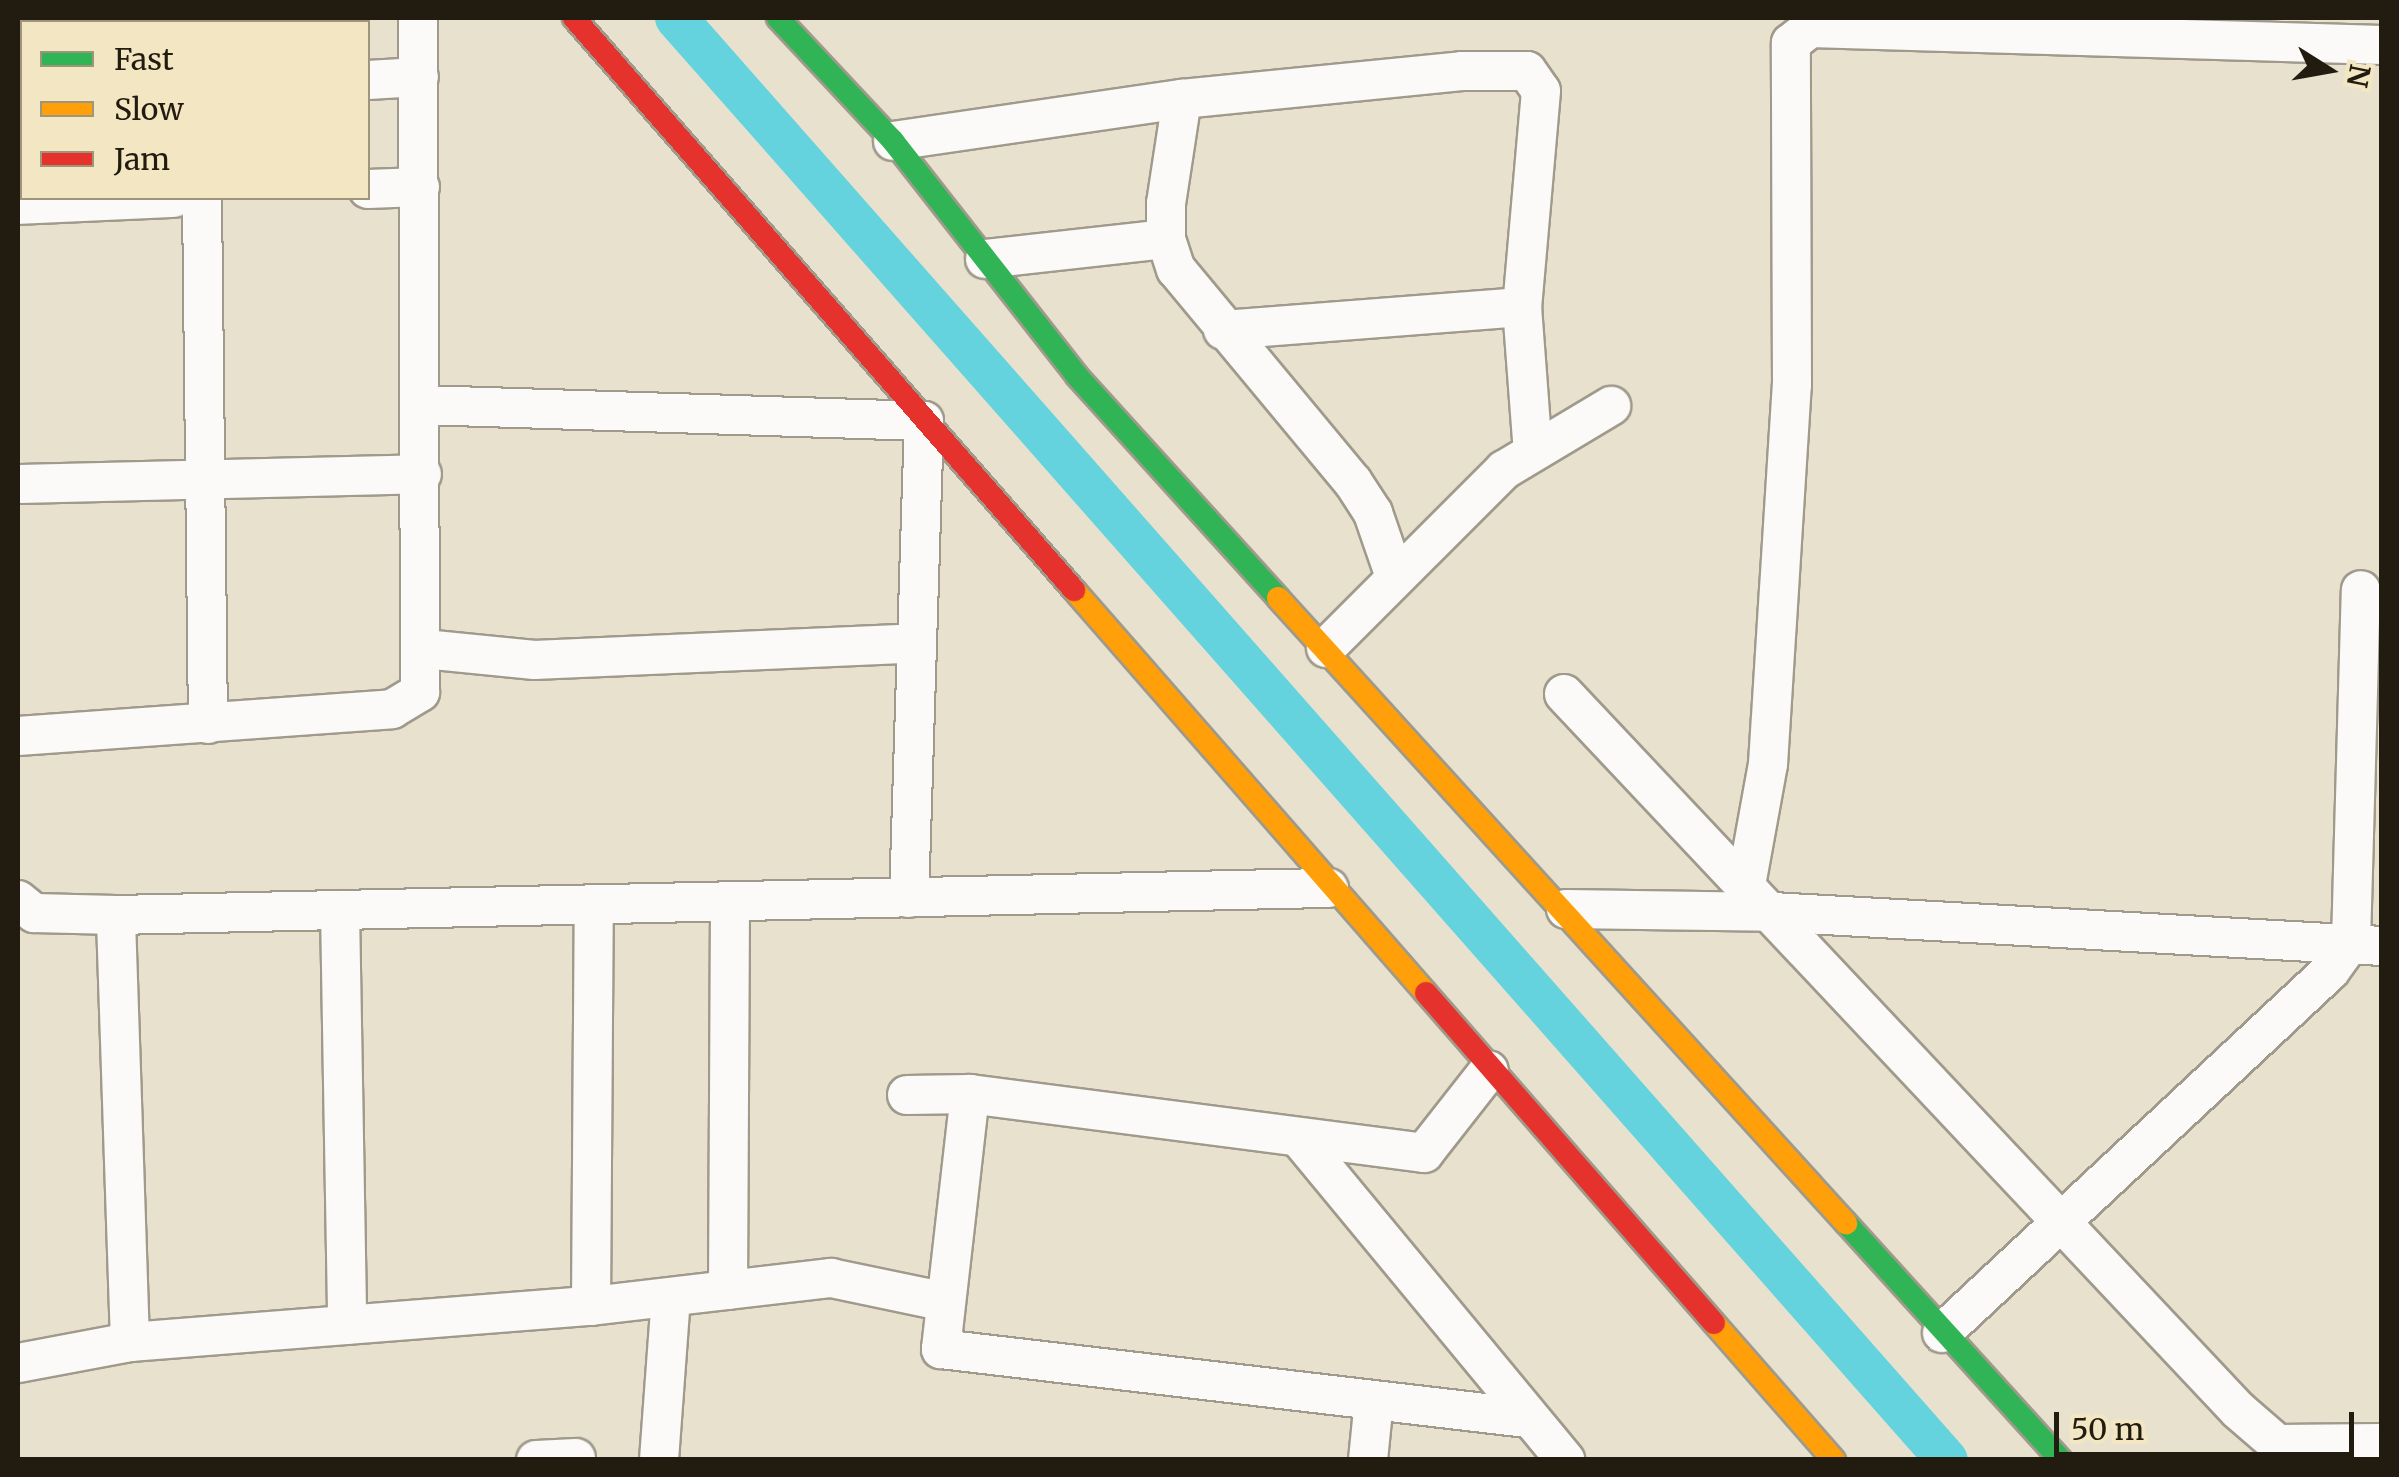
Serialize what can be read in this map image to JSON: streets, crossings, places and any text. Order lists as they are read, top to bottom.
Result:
{
  "legend": ["Fast", "Slow", "Jam"],
  "scale_bar": "50 m",
  "north": "right"
}
